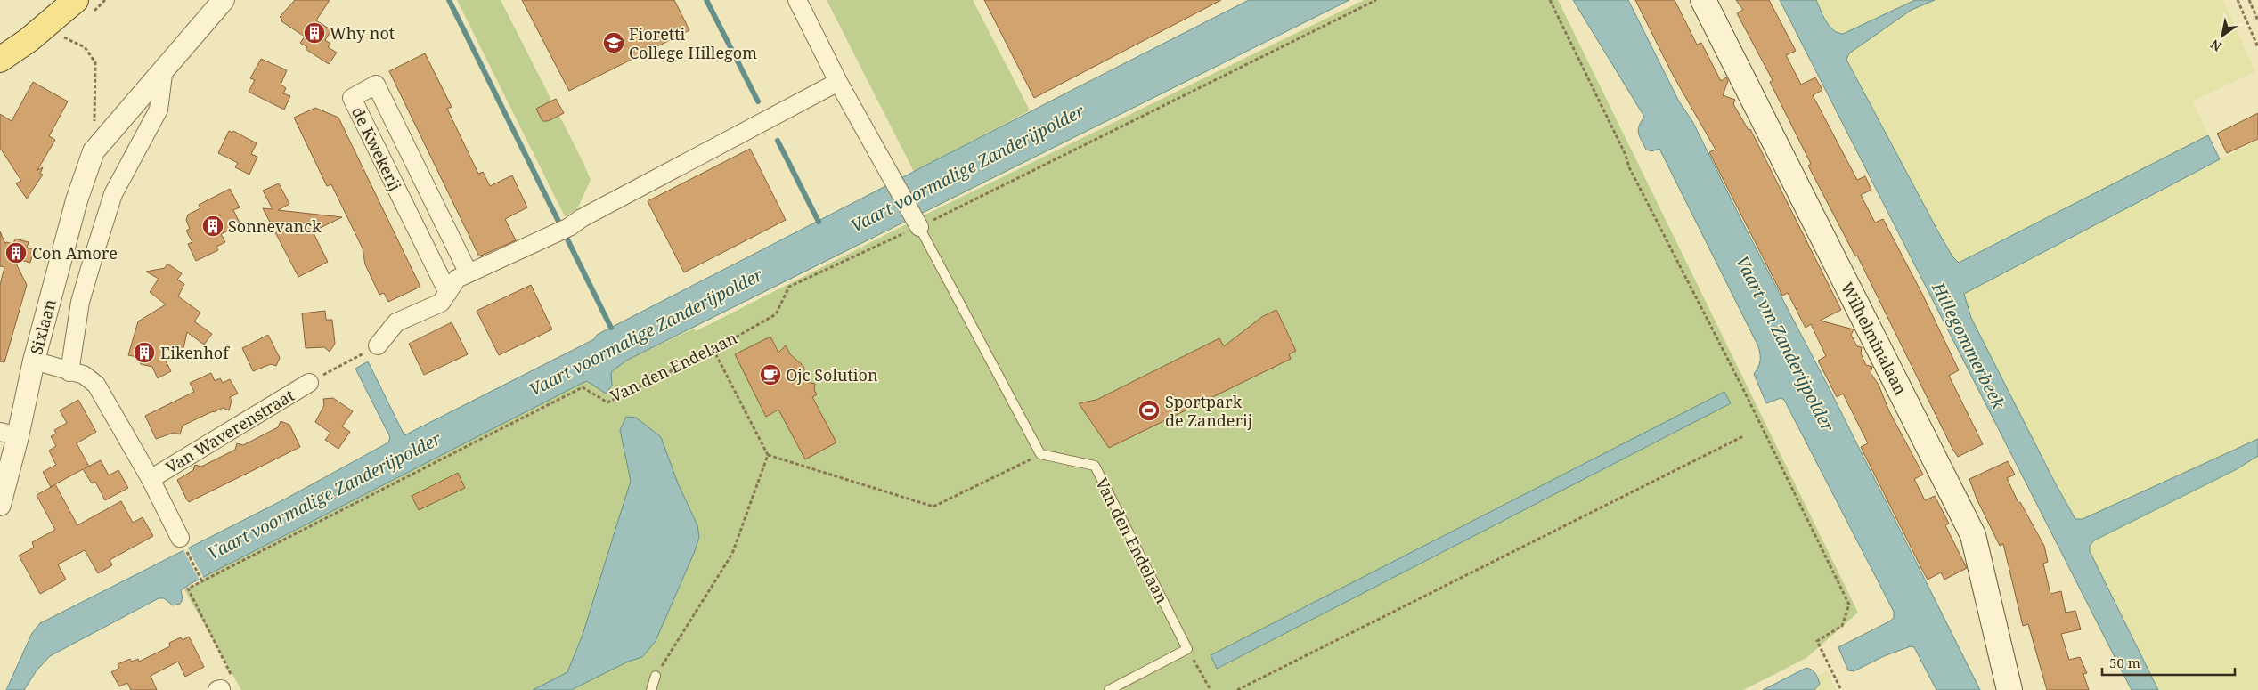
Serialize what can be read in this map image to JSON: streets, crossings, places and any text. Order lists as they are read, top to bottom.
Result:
{
  "streets": {
    "main road": ["Wilhelminalaan"],
    "street": ["de Kwekerij", "Sixlaan", "Van Waverenstraat"],
    "lane": ["Van den Endelaan"]
  },
  "crossings": [
    ["Sixlaan", "Van Waverenstraat"]
  ],
  "water": ["Vaart voormalige Zanderijpolder", "Vaart vm Zanderijpolder", "Hillegommerbeek"],
  "places": {
    "building": [
      "Why not",
      "Sonnevanck",
      "Con Amore",
      "Eikenhof"
    ],
    "school or university": ["Fioretti College Hillegom"],
    "cafe": ["Ojc Solution"],
    "sports": ["Sportpark de Zanderij"]
  },
  "scale_bar": "50 m",
  "north": "bottom left"
}
